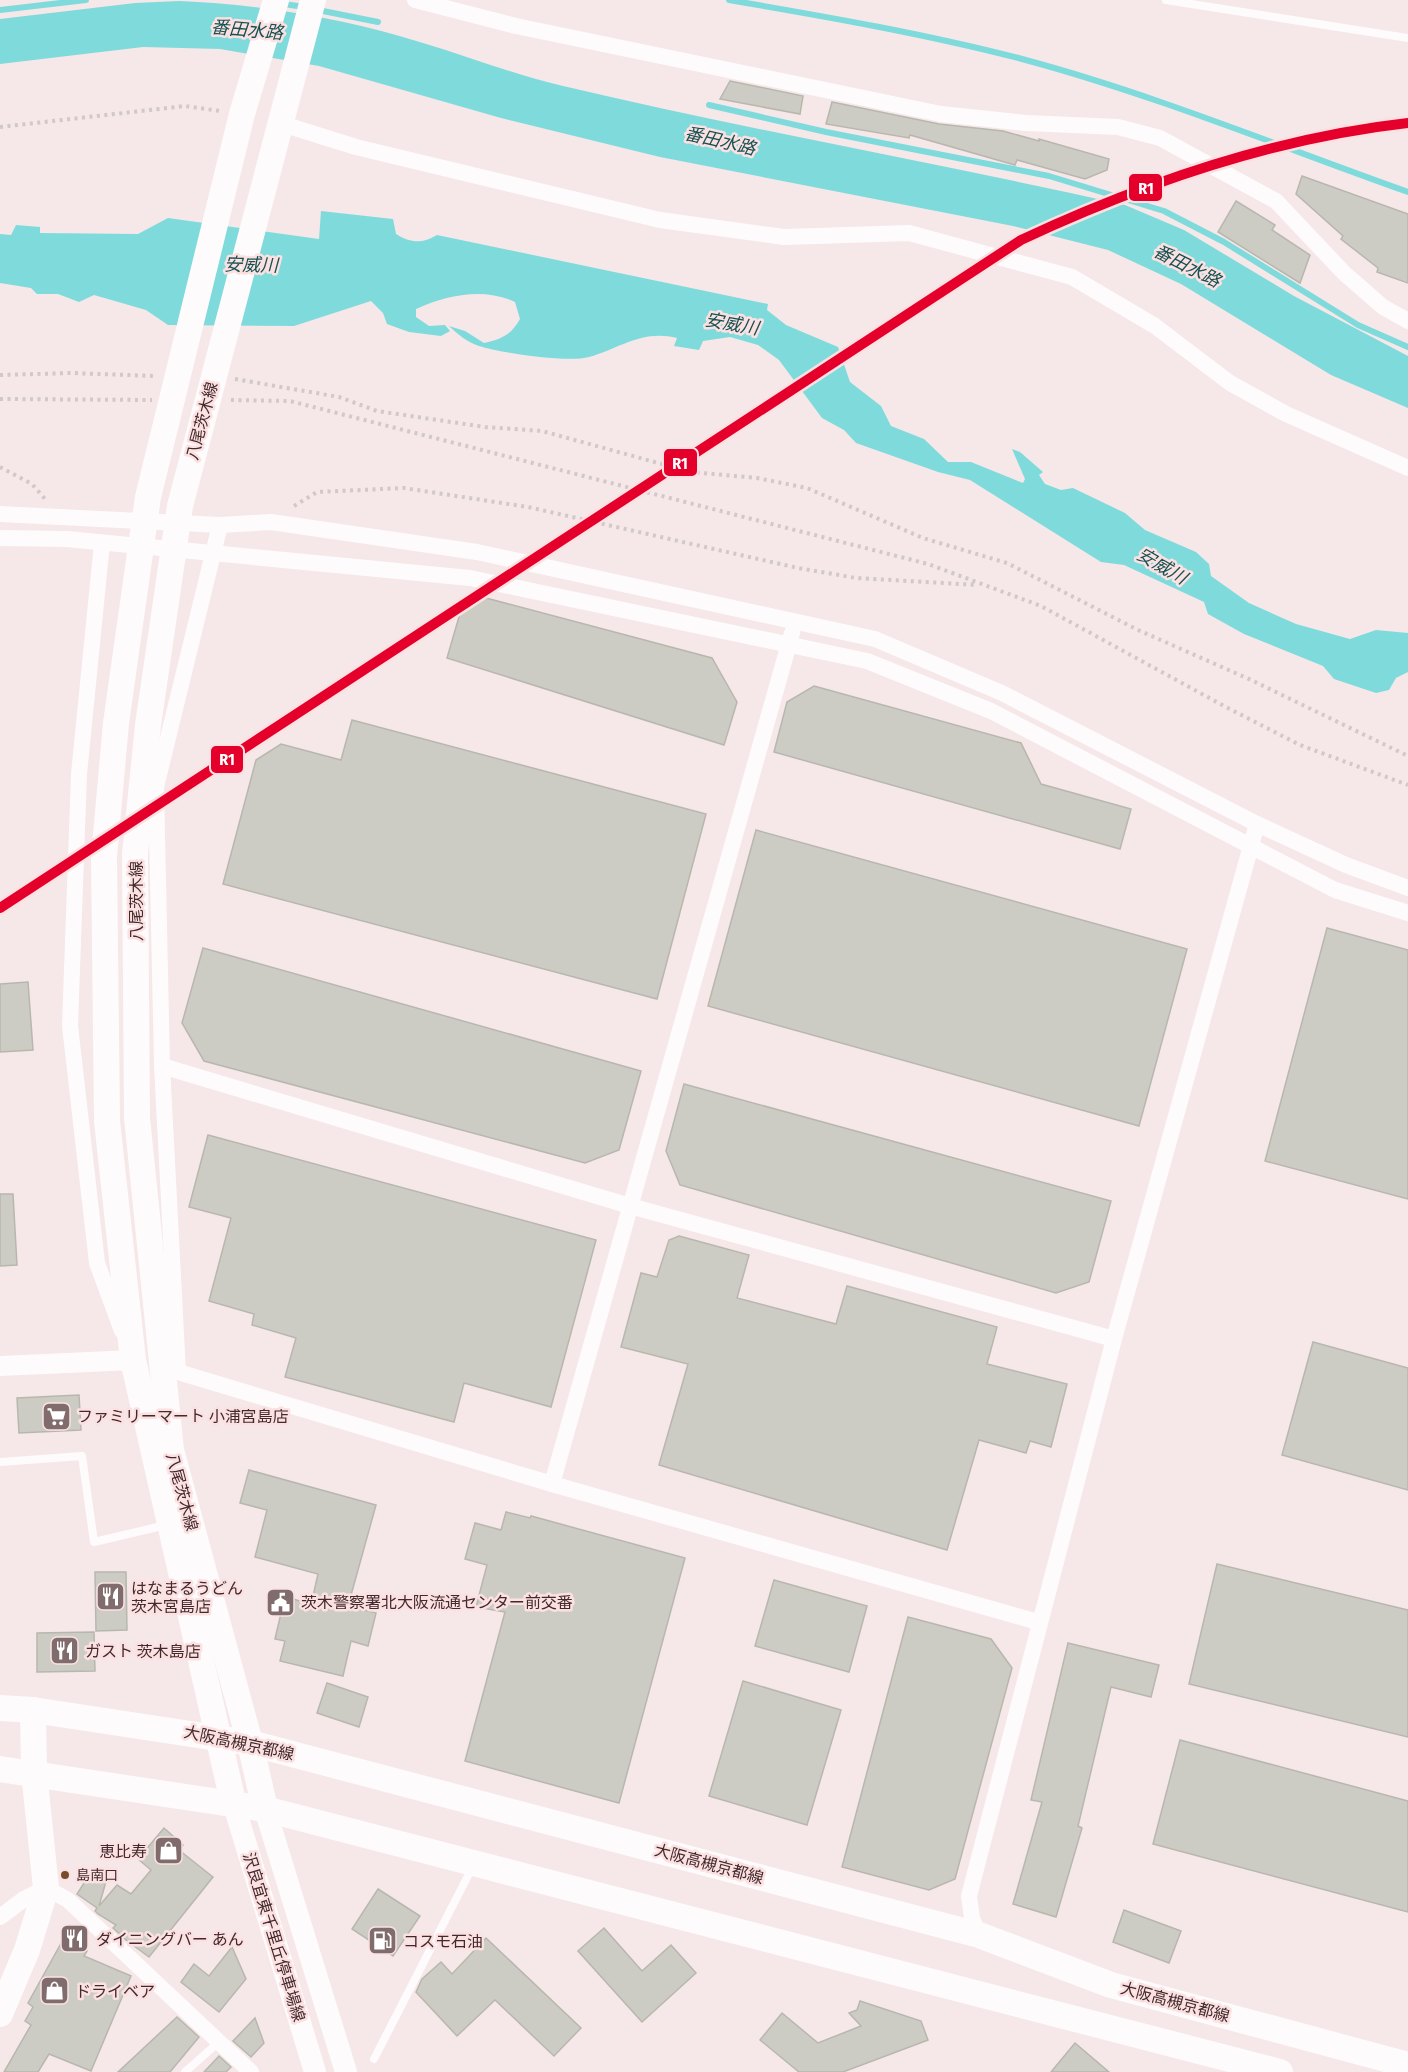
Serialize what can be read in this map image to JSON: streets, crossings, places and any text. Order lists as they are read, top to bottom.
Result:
{
  "streets": {
    "main road": ["八尾茨木線", "大阪高槻京都線", "沢良宜東千里丘停車場線"]
  },
  "crossings": [
    ["八尾茨木線", "大阪高槻京都線"],
    ["八尾茨木線", "沢良宜東千里丘停車場線"]
  ],
  "water": ["番田水路", "安威川"],
  "places": {
    "supermarket": ["ファミリーマート 小浦宮島店"],
    "restaurant": ["はなまるうどん 茨木宮島店", "ガスト 茨木島店", "ダイニングバー あん"],
    "public building": ["茨木警察署北大阪流通センター前交番"],
    "shop": ["恵比寿", "ドライベア"],
    "other": ["島南口"],
    "fuel station": ["コスモ石油"]
  },
  "lines": ["transit line R1"]
}
